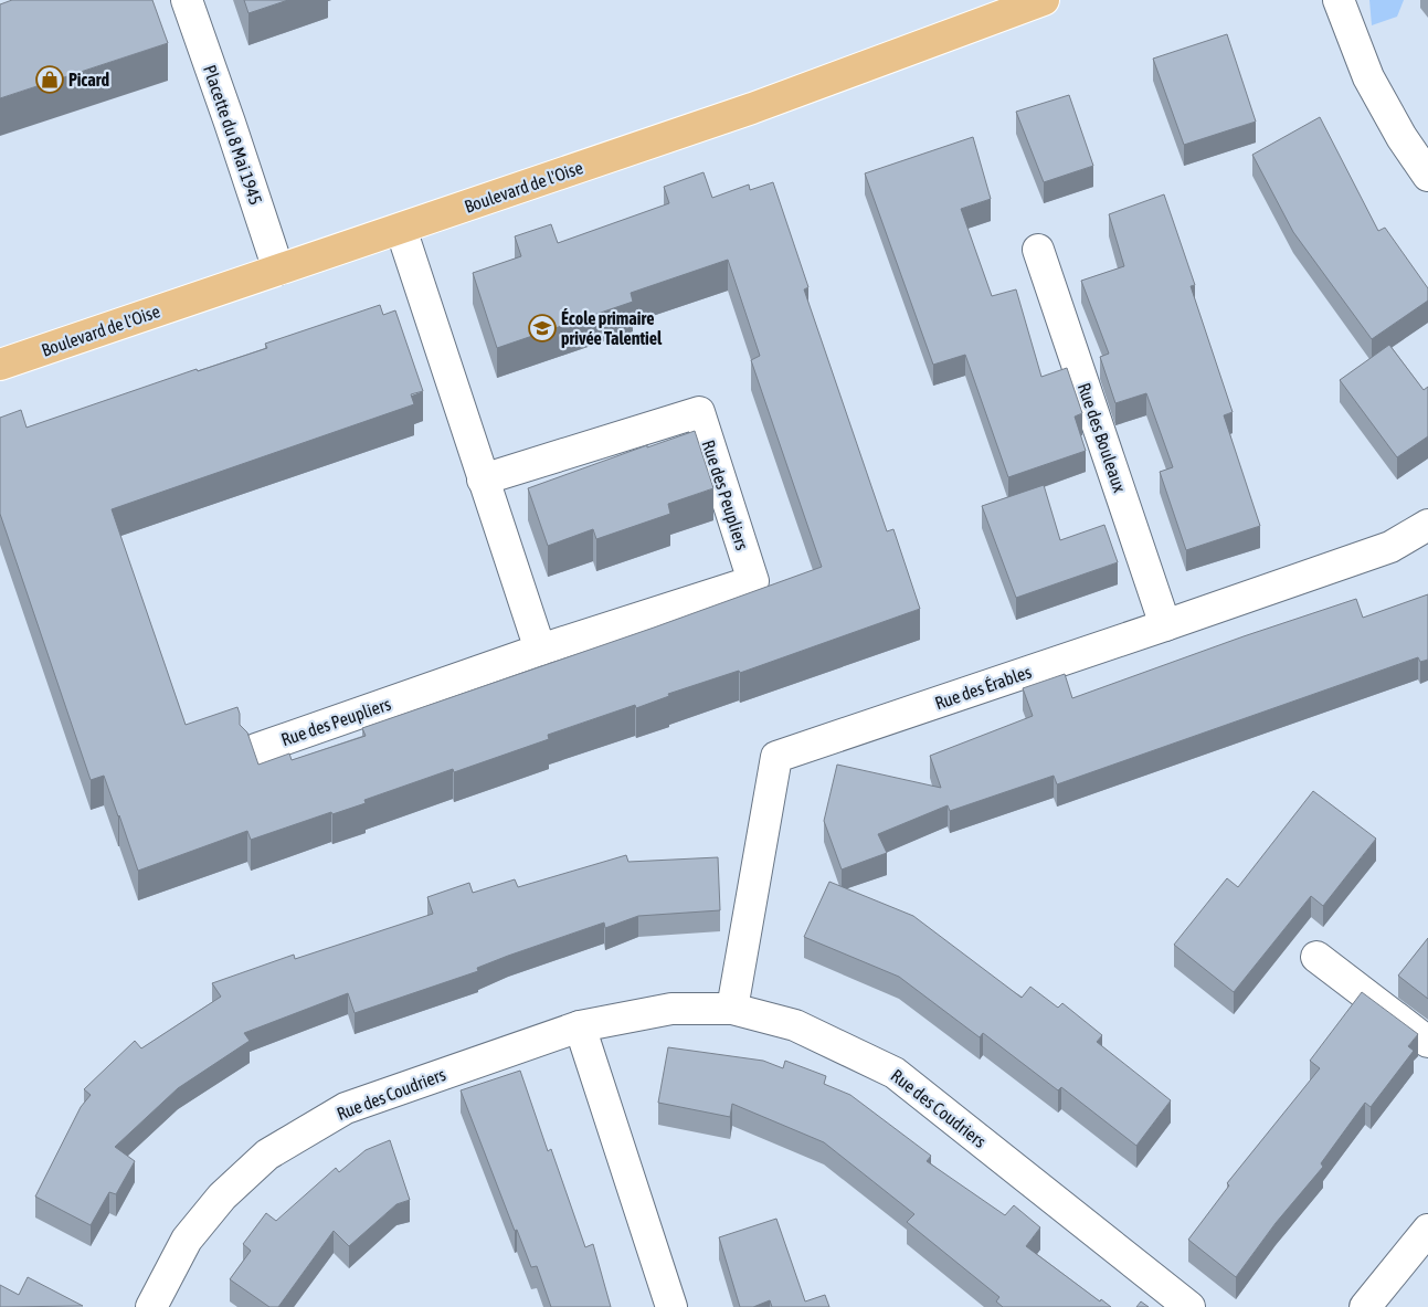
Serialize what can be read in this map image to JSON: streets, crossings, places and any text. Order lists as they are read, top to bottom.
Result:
{
  "streets": {
    "main road": ["Boulevard de l'Oise"],
    "street": [
      "Placette du 8 Mai 1945",
      "Rue des Bouleaux",
      "Rue des Peupliers",
      "Rue des Érables",
      "Rue des Coudriers"
    ]
  },
  "crossings": [
    ["Placette du 8 Mai 1945", "Boulevard de l'Oise"],
    ["Rue des Bouleaux", "Rue des Érables"],
    ["Rue des Érables", "Rue des Coudriers"]
  ],
  "places": {
    "shop": ["Picard"],
    "school or university": ["École primaire privée Talentiel"]
  }
}
